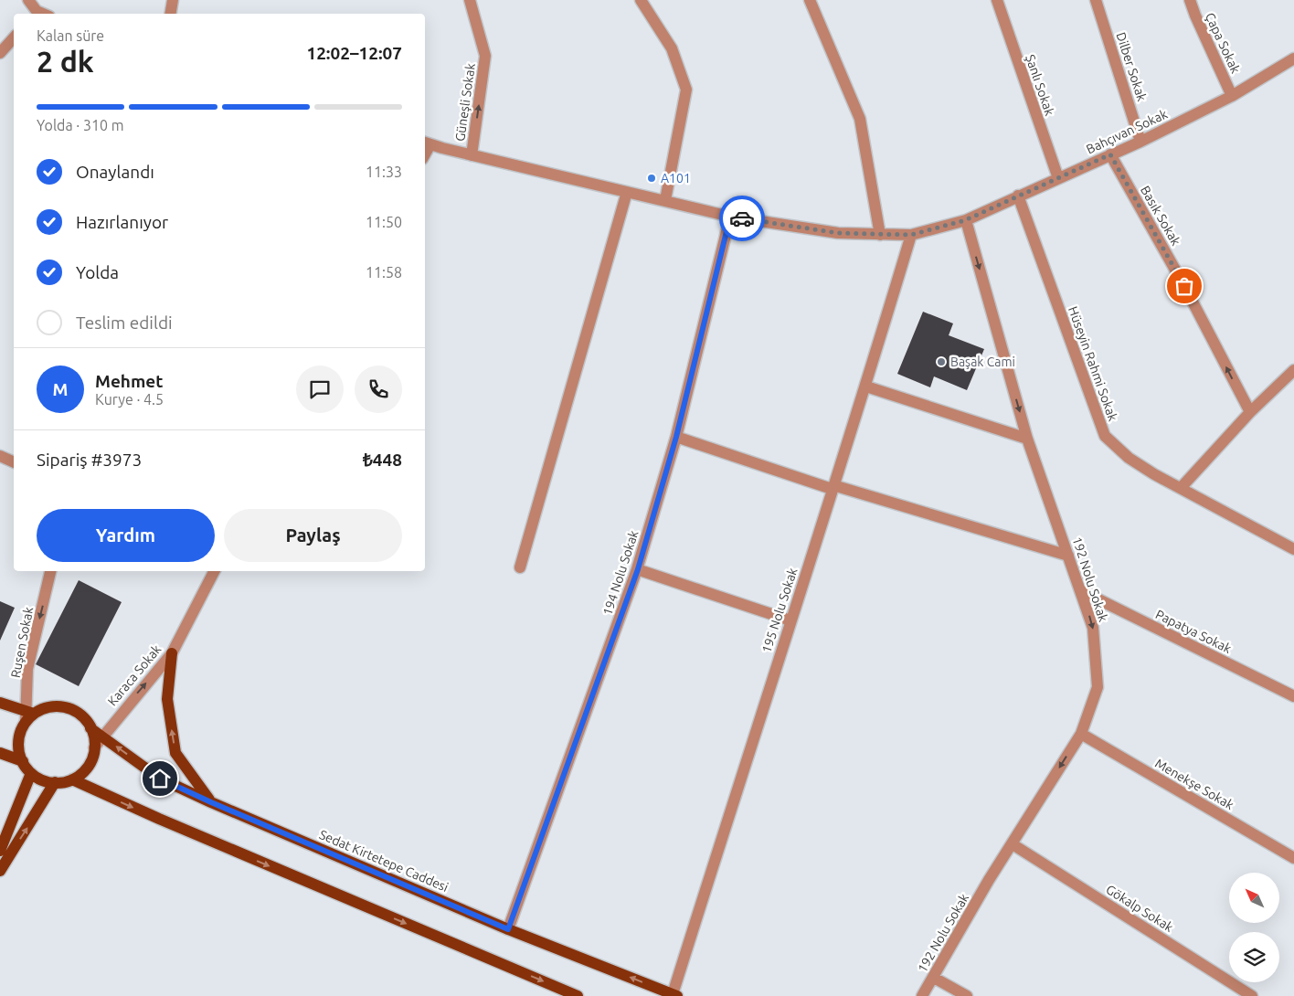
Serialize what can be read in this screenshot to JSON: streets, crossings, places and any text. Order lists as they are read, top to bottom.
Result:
{
  "streets": {
    "main road": ["Sedat Kirtetepe Caddesi"],
    "street": [
      "Çapa Sokak",
      "Dilber Sokak",
      "Şanlı Sokak",
      "Güneşli Sokak",
      "Bahçıvan Sokak",
      "Basık Sokak",
      "Hüseyin Rahmi Sokak",
      "194 Nolu Sokak",
      "192 Nolu Sokak",
      "195 Nolu Sokak",
      "Papatya Sokak",
      "Ruşen Sokak",
      "Karaca Sokak",
      "Menekşe Sokak",
      "Gökalp Sokak"
    ]
  },
  "crossings": [
    ["Çapa Sokak", "Bahçıvan Sokak"],
    ["Dilber Sokak", "Bahçıvan Sokak"],
    ["Şanlı Sokak", "Bahçıvan Sokak"],
    ["Güneşli Sokak", "Bahçıvan Sokak"],
    ["Bahçıvan Sokak", "Basık Sokak"],
    ["Bahçıvan Sokak", "Hüseyin Rahmi Sokak"],
    ["Bahçıvan Sokak", "194 Nolu Sokak"],
    ["Bahçıvan Sokak", "192 Nolu Sokak"],
    ["Bahçıvan Sokak", "195 Nolu Sokak"],
    ["194 Nolu Sokak", "Sedat Kirtetepe Caddesi"],
    ["192 Nolu Sokak", "Papatya Sokak"],
    ["192 Nolu Sokak", "Menekşe Sokak"],
    ["192 Nolu Sokak", "Gökalp Sokak"],
    ["195 Nolu Sokak", "Sedat Kirtetepe Caddesi"],
    ["Ruşen Sokak", "Karaca Sokak"],
    ["Ruşen Sokak", "Sedat Kirtetepe Caddesi"],
    ["Karaca Sokak", "Sedat Kirtetepe Caddesi"]
  ],
  "one_way": [
    "Güneşli Sokak",
    "Basık Sokak",
    "192 Nolu Sokak",
    "Ruşen Sokak",
    "Karaca Sokak"
  ],
  "places": ["A101", "Başak Cami"],
  "north": "top left",
  "page": {
    "heading": ["2 dk", "Kalan süre", "12:02–12:07"],
    "panel": [
      "Mehmet",
      "Kurye · 4.5",
      "Sipariş #3973",
      "₺448"
    ],
    "bar": "Yolda · 310 m",
    "list": [
      ["Onaylandı", "11:33"],
      ["Hazırlanıyor", "11:50"],
      ["Yolda", "11:58"],
      "Teslim edildi"
    ],
    "round": "M",
    "buttons": ["Yardım", "Paylaş"]
  }
}
